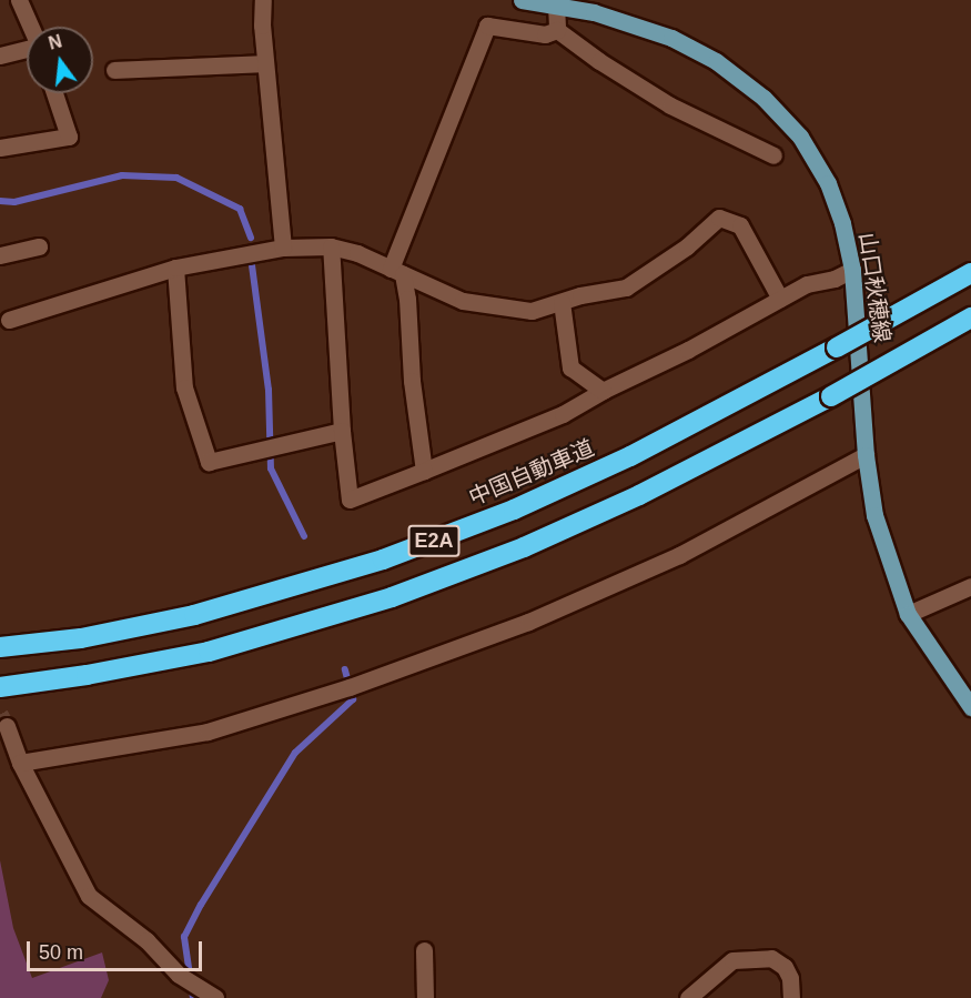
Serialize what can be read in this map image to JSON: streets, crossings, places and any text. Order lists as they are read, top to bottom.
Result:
{
  "streets": {
    "highway": ["中国自動車道", "E2A"],
    "main road": ["山口秋穂線"]
  },
  "scale_bar": "50 m",
  "north": "top"
}
